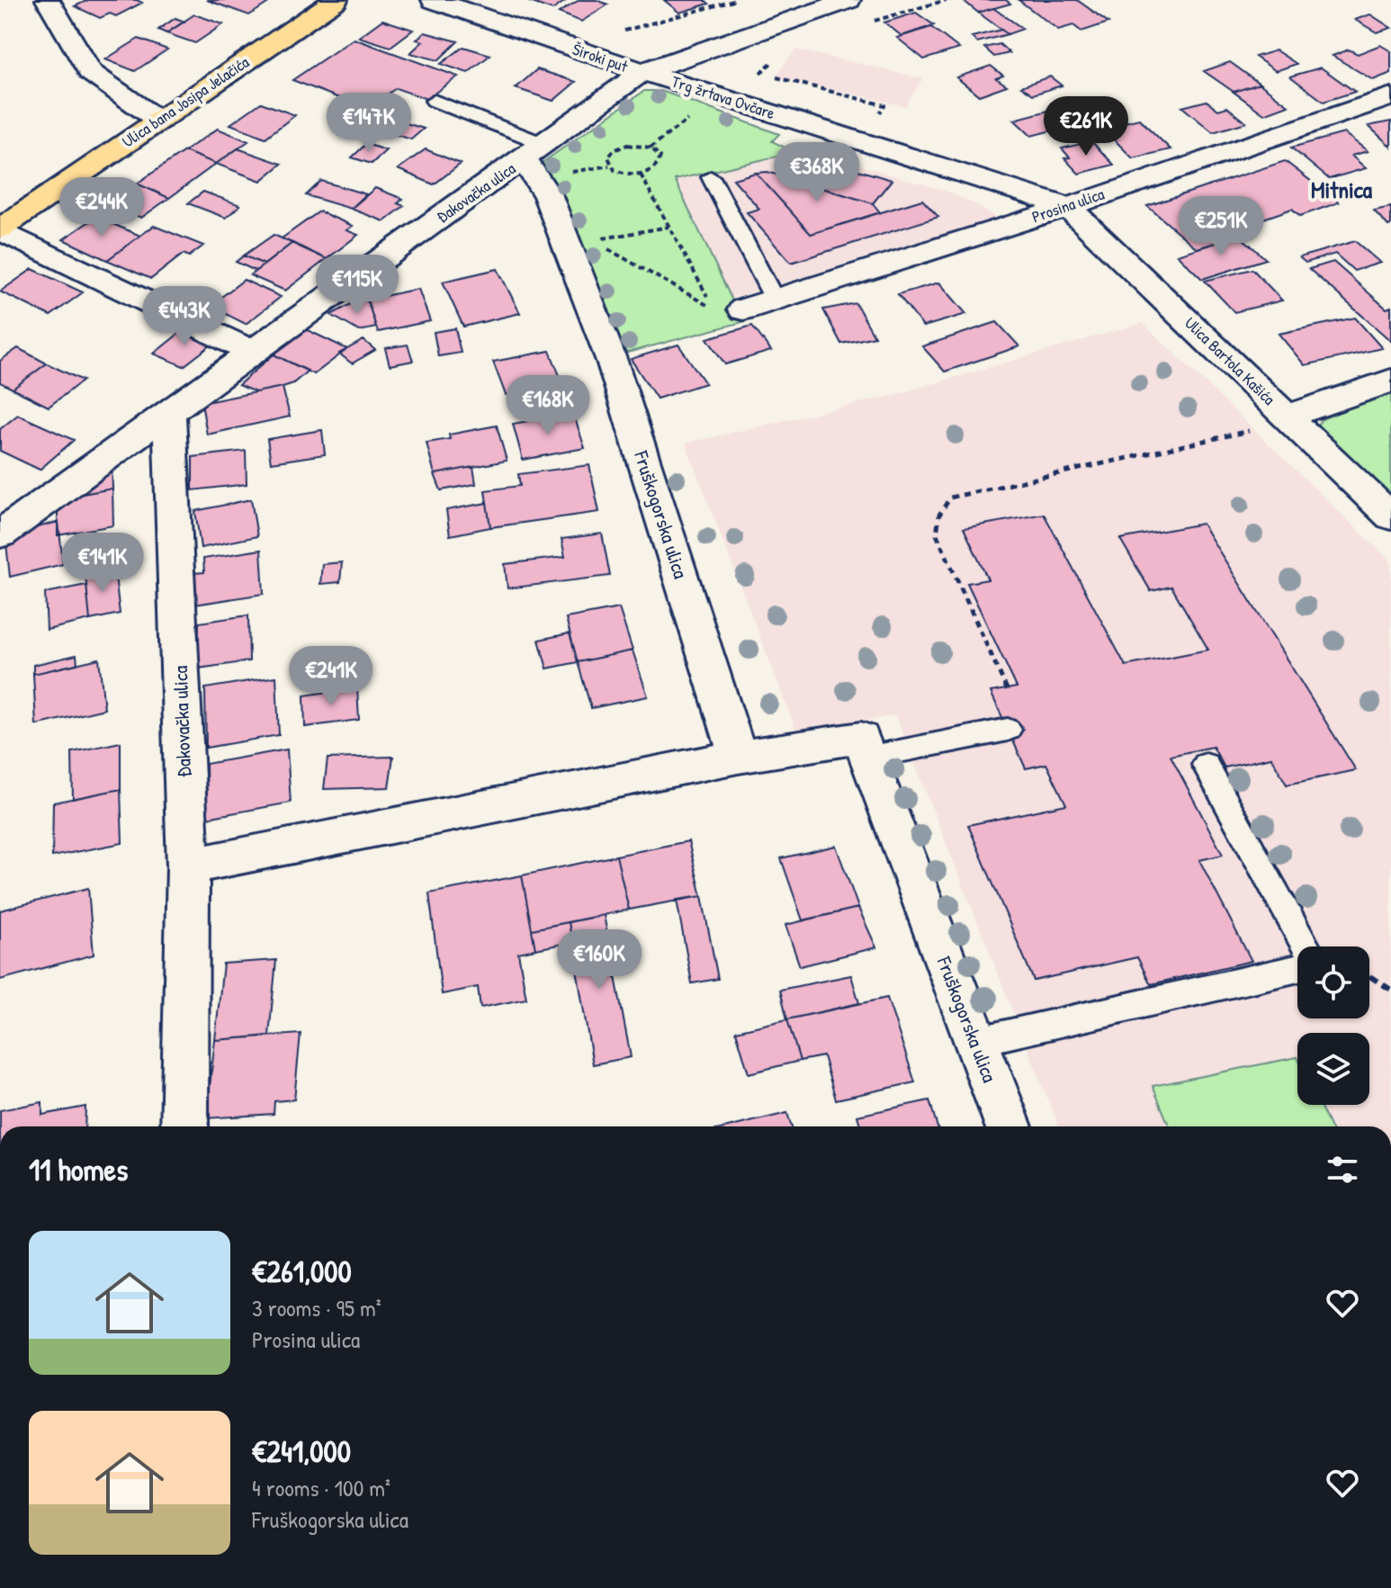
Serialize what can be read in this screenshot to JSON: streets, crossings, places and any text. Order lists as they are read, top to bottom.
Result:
{
  "streets": {
    "main road": ["Ulica bana Josipa Jelačića"],
    "street": [
      "Široki put",
      "Trg žrtava Ovčare",
      "Đakovačka ulica",
      "Prosina ulica",
      "Ulica Bartola Kašića",
      "Fruškogorska ulica"
    ]
  },
  "crossings": [
    ["Široki put", "Trg žrtava Ovčare"],
    ["Trg žrtava Ovčare", "Prosina ulica"],
    ["Trg žrtava Ovčare", "Ulica Bartola Kašića"],
    ["Đakovačka ulica", "Fruškogorska ulica"],
    ["Prosina ulica", "Ulica Bartola Kašića"]
  ],
  "districts": ["Mitnica"],
  "page": {
    "price": [
      "€147K",
      "€261K",
      "€368K",
      "€244K",
      "€251K",
      "€115K",
      "€443K",
      "€168K",
      "€141K",
      "€241K",
      "€160K"
    ],
    "heading": "11 homes",
    "list": [
      {
        "name": "€261,000",
        "note": "3 rooms · 95 m² · Prosina ulica"
      },
      {
        "name": "€241,000",
        "note": "4 rooms · 100 m² · Fruškogorska ulica"
      }
    ]
  }
}
